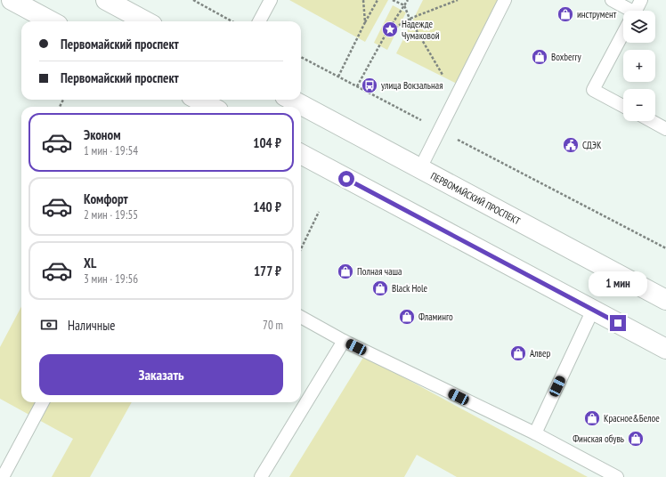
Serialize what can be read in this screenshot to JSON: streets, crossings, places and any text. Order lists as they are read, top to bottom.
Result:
{
  "streets": {
    "main road": ["ПЕРВОМАЙСКИЙ ПРОСПЕКТ"]
  },
  "places": {
    "shop": [
      "инструмент",
      "Boxberry",
      "Полная чаша",
      "Black Hole",
      "Фламинго",
      "Алвер",
      "Красное&Белое",
      "Финская обувь"
    ],
    "place": ["Надежде Чумаковой"],
    "bus stop": ["улица Вокзальная"],
    "public building": ["СДЭК"]
  },
  "page": {
    "map_buttons": ["+", "−"],
    "banner": ["Первомайский проспект", "Первомайский проспект"],
    "list": [
      {
        "name": "Эконом",
        "note": "1 мин · 19:54",
        "value": "104 ₽"
      },
      {
        "name": "Комфорт",
        "note": "2 мин · 19:55",
        "value": "140 ₽"
      },
      {
        "name": "XL",
        "note": "3 мин · 19:56",
        "value": "177 ₽"
      }
    ],
    "bubble": "1 мин",
    "pay": ["Наличные", "70 m"],
    "buttons": "Заказать"
  }
}
